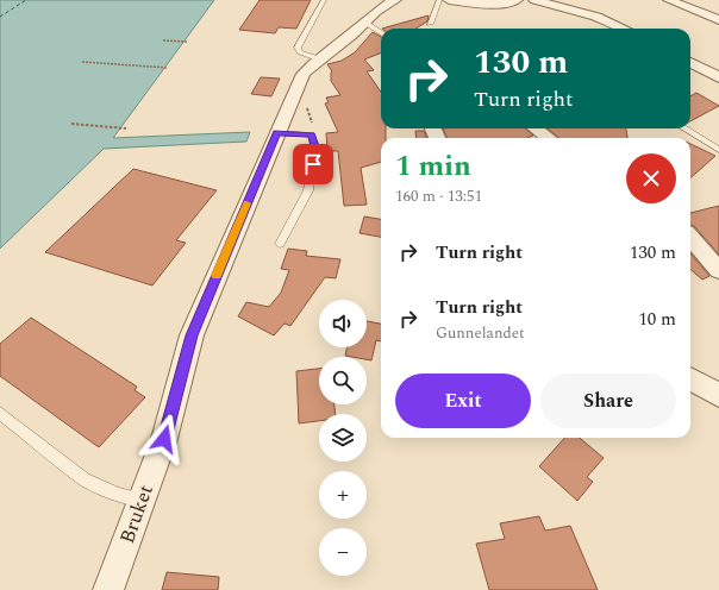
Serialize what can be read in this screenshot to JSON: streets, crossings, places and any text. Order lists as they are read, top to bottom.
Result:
{
  "streets": {
    "street": ["Bruket"]
  },
  "page": {
    "turn": ["130 m", "Turn right"],
    "heading": ["1 min", "160 m · 13:51"],
    "list": [
      {
        "name": "Turn right",
        "value": "130 m"
      },
      {
        "name": "Turn right",
        "note": "Gunnelandet",
        "value": "10 m"
      }
    ],
    "map_buttons": ["+", "−"],
    "buttons": ["Exit", "Share"]
  }
}
